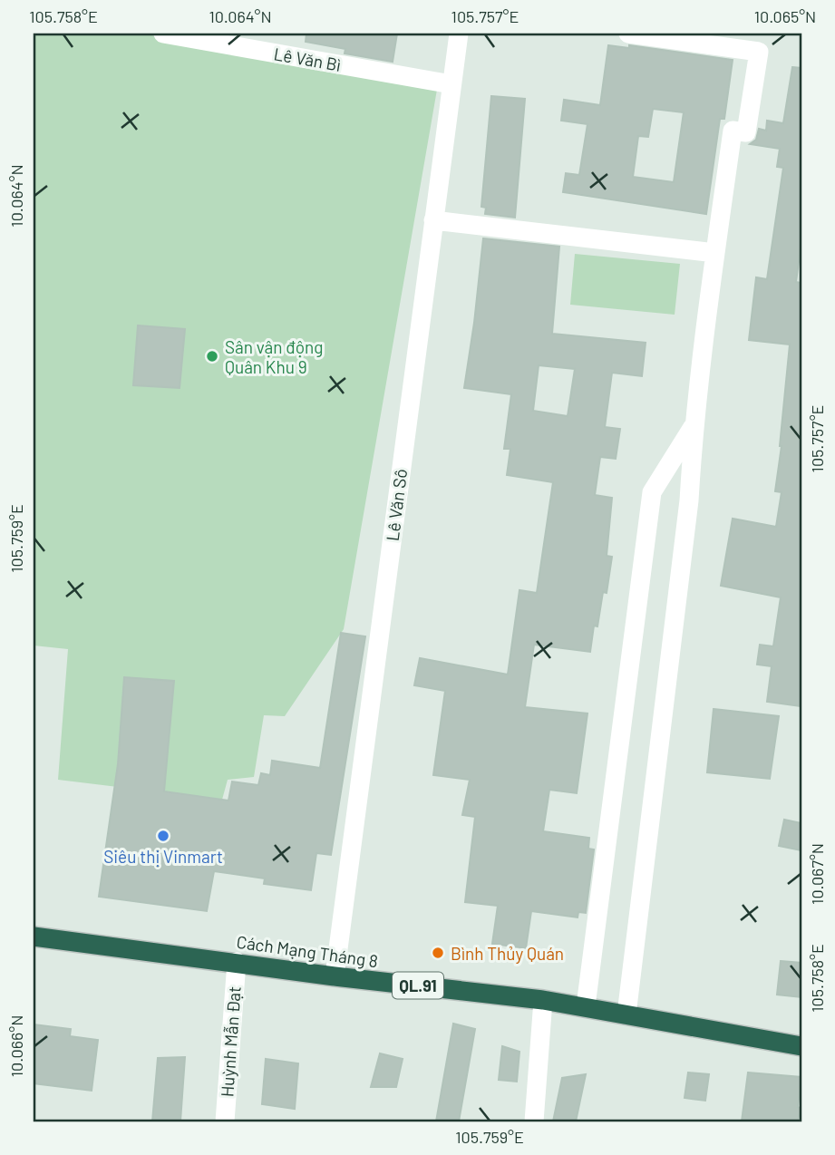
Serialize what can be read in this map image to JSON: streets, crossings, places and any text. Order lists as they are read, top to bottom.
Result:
{
  "streets": {
    "highway": ["Cách Mạng Tháng 8", "QL.91"],
    "street": ["Lê Văn Bì", "Lê Văn Sô", "Huỳnh Mẫn Đạt"]
  },
  "crossings": [
    ["Lê Văn Bì", "Lê Văn Sô"],
    ["Lê Văn Sô", "Cách Mạng Tháng 8"],
    ["Cách Mạng Tháng 8", "Huỳnh Mẫn Đạt"]
  ],
  "places": ["Sân vận động Quân Khu 9", "Siêu thị Vinmart", "Bình Thủy Quán"],
  "coordinates": [
    "105.758°E",
    "10.064°N",
    "105.757°E",
    "10.065°N",
    "105.759°E",
    "10.067°N",
    "10.066°N"
  ]
}
